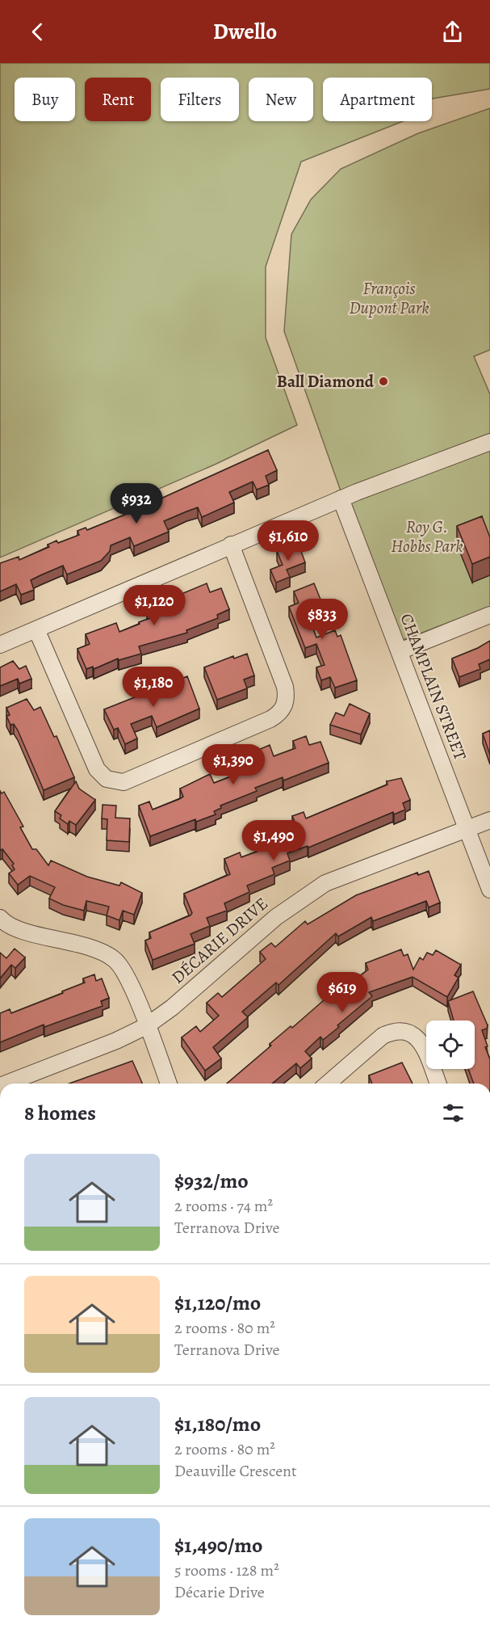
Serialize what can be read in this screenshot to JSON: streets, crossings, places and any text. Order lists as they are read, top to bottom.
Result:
{
  "streets": {
    "street": ["CHAMPLAIN STREET", "DÉCARIE DRIVE"]
  },
  "crossings": [
    ["CHAMPLAIN STREET", "DÉCARIE DRIVE"]
  ],
  "parks": ["François Dupont Park", "Roy G. Hobbs Park"],
  "places": ["Ball Diamond"],
  "page": {
    "header": "Dwello",
    "chip": [
      "Buy",
      "Rent",
      "Filters",
      "New",
      "Apartment"
    ],
    "price": [
      "$932",
      "$1,610",
      "$1,120",
      "$833",
      "$1,180",
      "$1,390",
      "$1,490",
      "$619"
    ],
    "heading": "8 homes",
    "list": [
      {
        "name": "$932/mo",
        "note": "2 rooms · 74 m² · Terranova Drive"
      },
      {
        "name": "$1,120/mo",
        "note": "2 rooms · 80 m² · Terranova Drive"
      },
      {
        "name": "$1,180/mo",
        "note": "2 rooms · 80 m² · Deauville Crescent"
      },
      {
        "name": "$1,490/mo",
        "note": "5 rooms · 128 m² · Décarie Drive"
      }
    ]
  }
}
